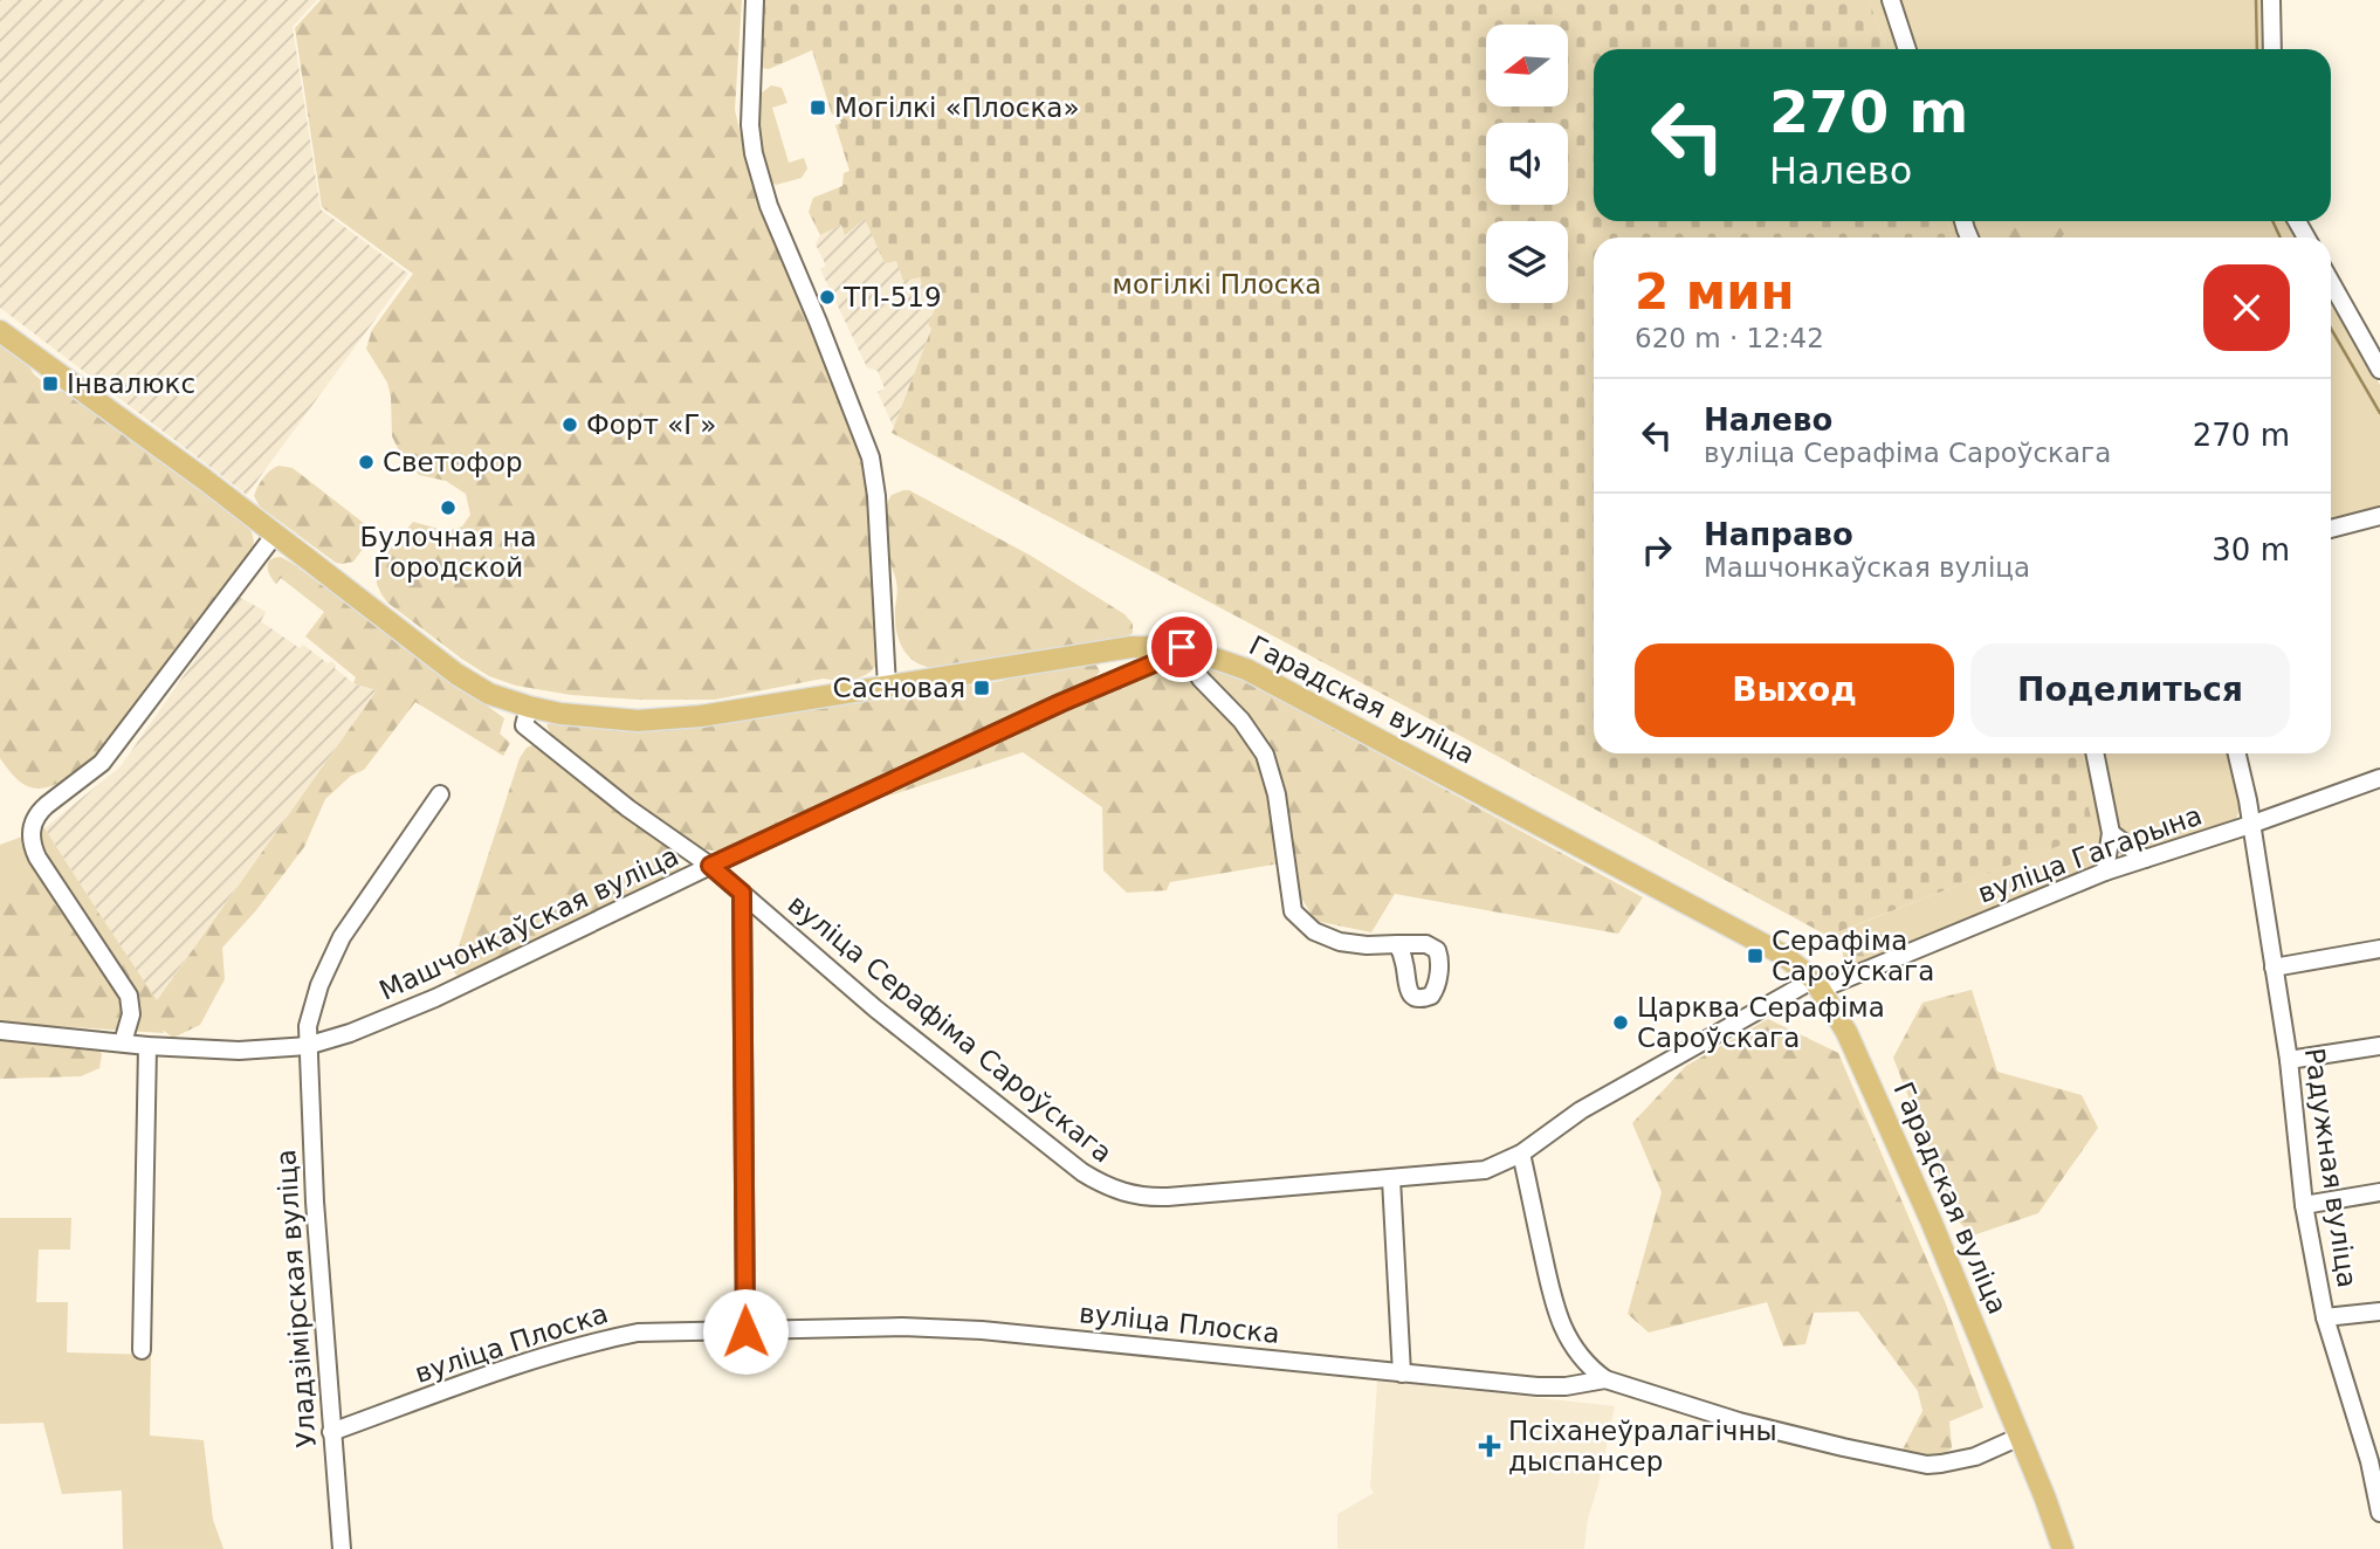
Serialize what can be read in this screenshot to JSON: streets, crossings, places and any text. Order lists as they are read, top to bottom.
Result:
{
  "streets": {
    "main road": ["Гарадская вуліца"],
    "street": [
      "вуліца Гагарына",
      "Машчонкаўская вуліца",
      "вуліца Серафіма Сароўскага",
      "Радужная вуліца",
      "Уладзімірская вуліца",
      "вуліца Плоска"
    ]
  },
  "crossings": [
    ["Гарадская вуліца", "вуліца Гагарына"],
    ["Гарадская вуліца", "Машчонкаўская вуліца"],
    ["Гарадская вуліца", "вуліца Серафіма Сароўскага"],
    ["Гарадская вуліца", "вуліца Плоска"],
    ["вуліца Гагарына", "вуліца Серафіма Сароўскага"],
    ["вуліца Гагарына", "Радужная вуліца"],
    ["Машчонкаўская вуліца", "вуліца Серафіма Сароўскага"],
    ["Машчонкаўская вуліца", "Уладзімірская вуліца"],
    ["Уладзімірская вуліца", "вуліца Плоска"]
  ],
  "parks": ["могілкі Плоска"],
  "places": {
    "transit": [
      "Могілкі «Плоска»",
      "Інвалюкс",
      "Сасновая",
      "Серафіма Сароўскага"
    ],
    "other": [
      "ТП-519",
      "Форт «Г»",
      "Светофор",
      "Булочная на Городской",
      "Царква Серафіма Сароўскага"
    ],
    "health": ["Псіханеўралагічны дыспансер"]
  },
  "north": "left",
  "page": {
    "turn": ["270 m", "Налево"],
    "heading": ["2 мин", "620 m · 12:42"],
    "list": [
      {
        "name": "Налево",
        "note": "вуліца Серафіма Сароўскага",
        "value": "270 m"
      },
      {
        "name": "Направо",
        "note": "Машчонкаўская вуліца",
        "value": "30 m"
      }
    ],
    "buttons": ["Выход", "Поделиться"]
  }
}
